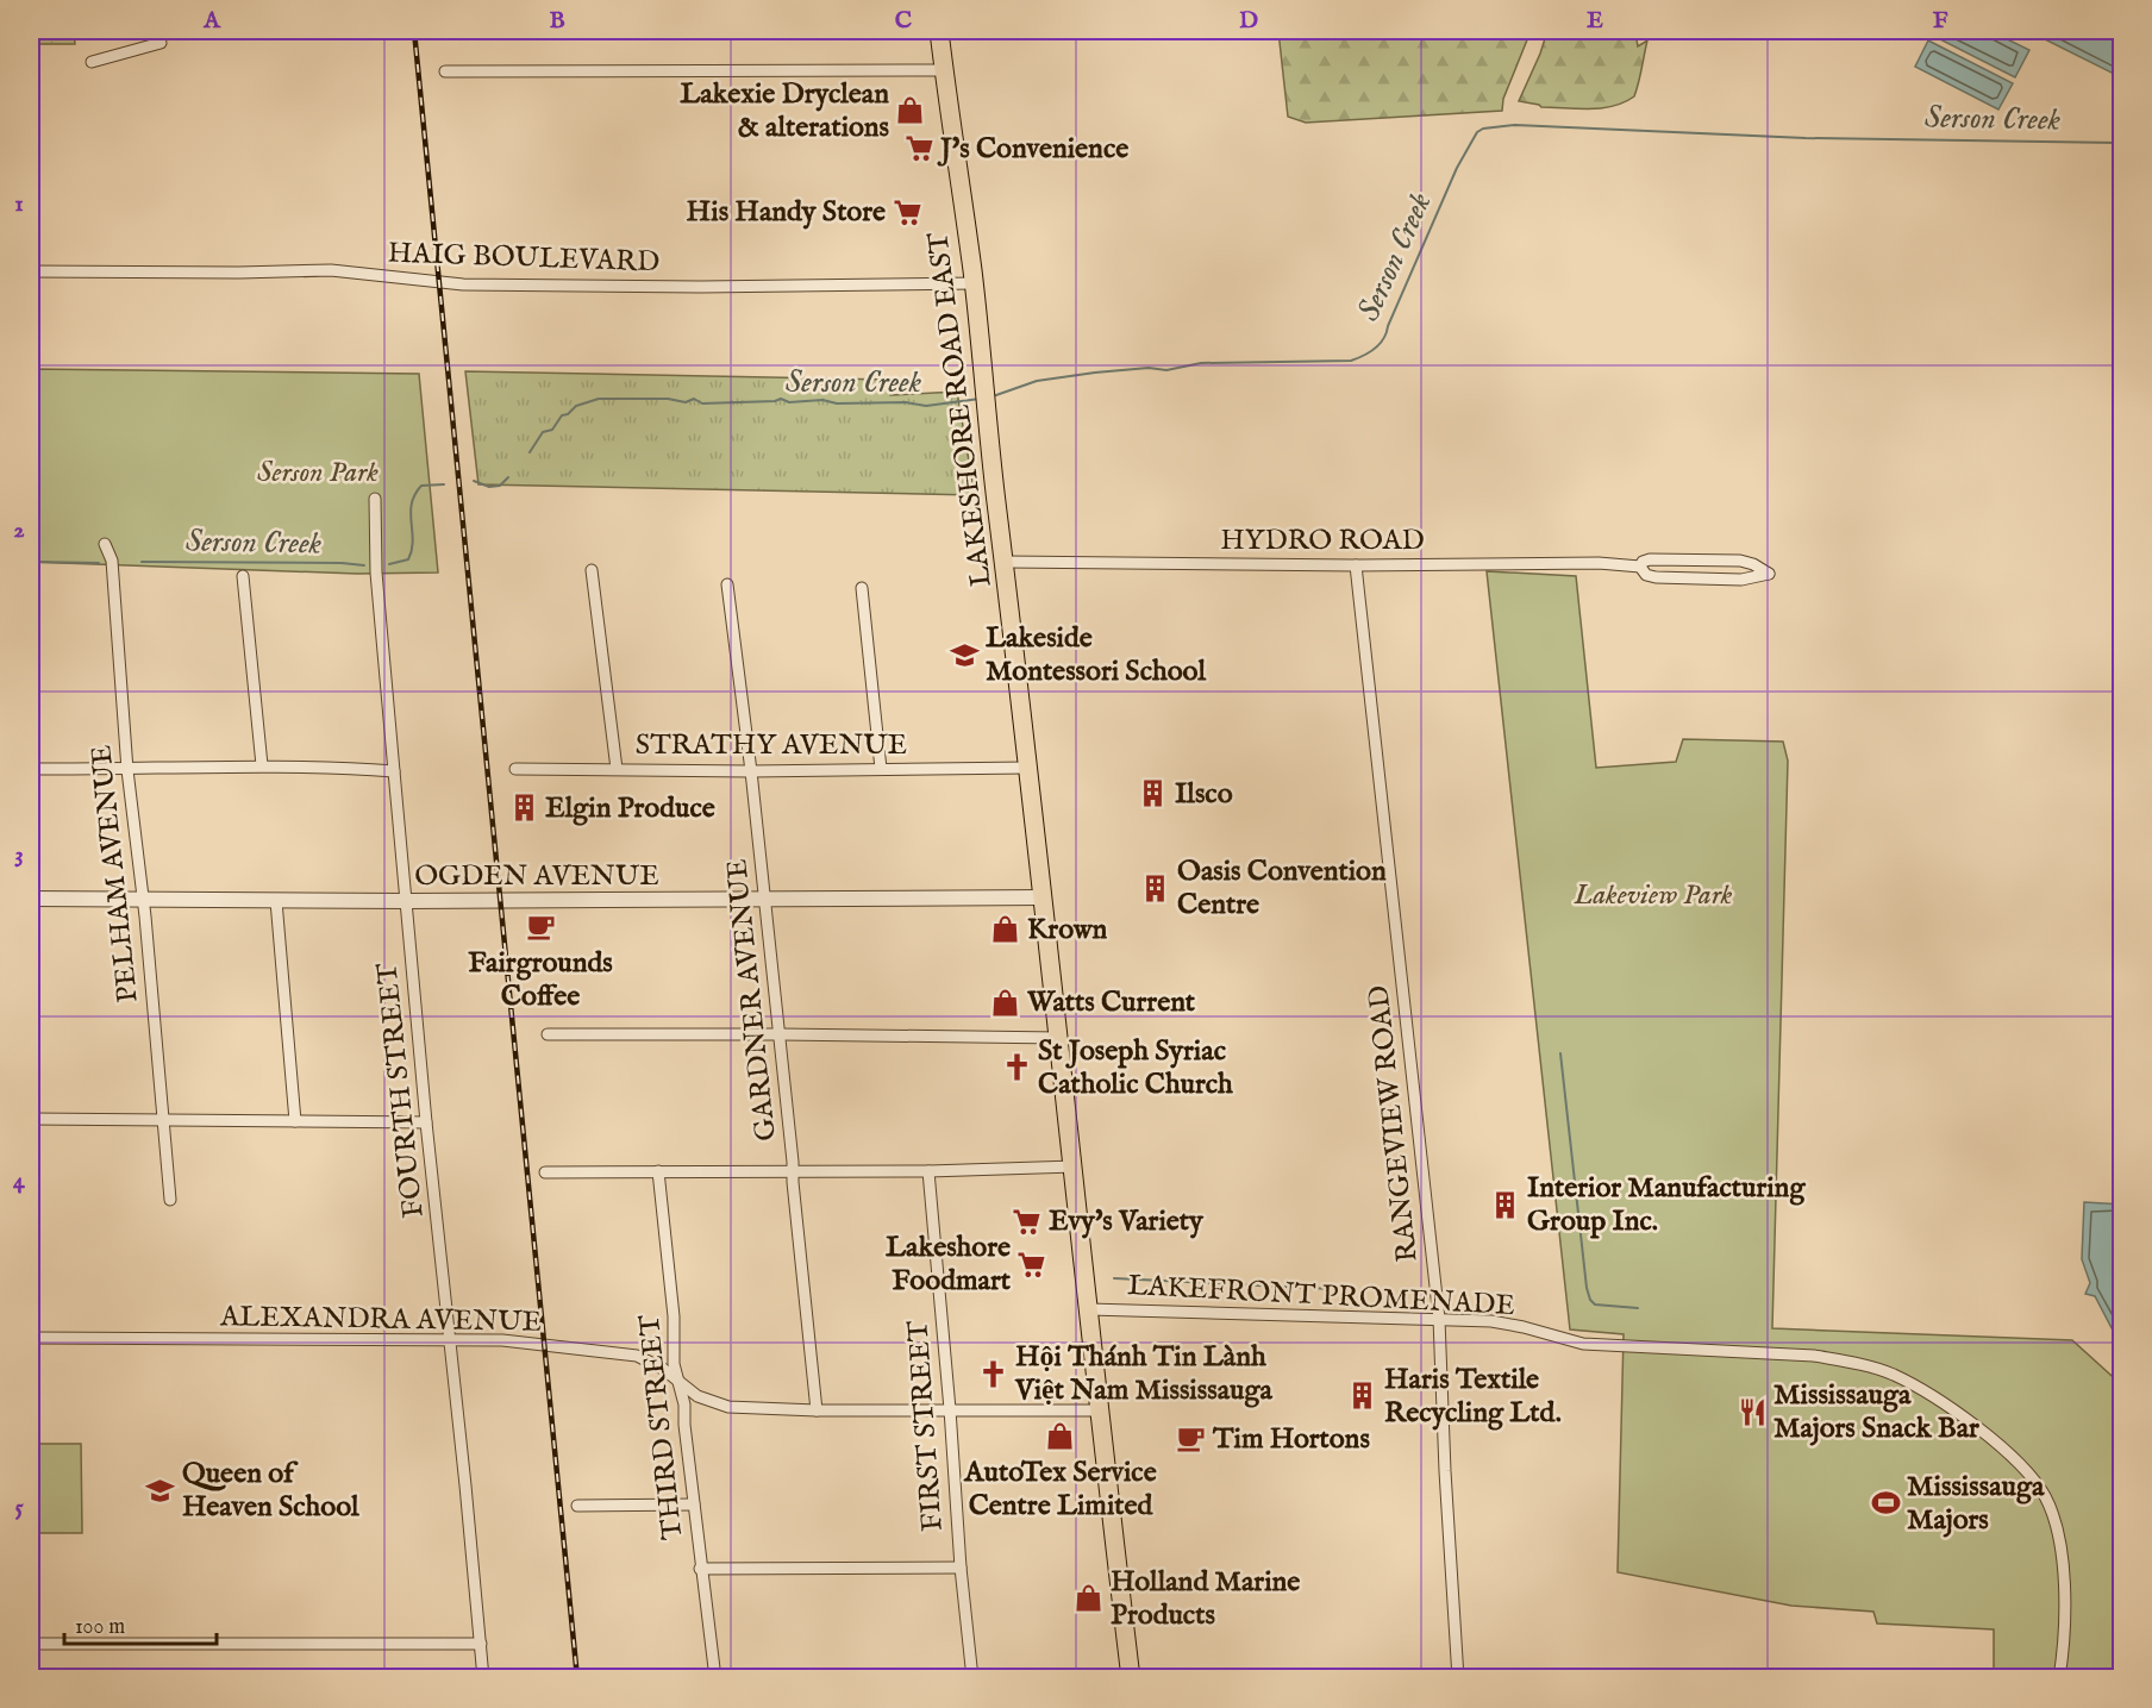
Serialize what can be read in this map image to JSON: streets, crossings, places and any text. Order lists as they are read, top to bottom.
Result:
{
  "streets": {
    "main road": ["LAKESHORE ROAD EAST"],
    "street": [
      "HAIG BOULEVARD",
      "HYDRO ROAD",
      "STRATHY AVENUE",
      "PELHAM AVENUE",
      "OGDEN AVENUE",
      "GARDNER AVENUE",
      "FOURTH STREET",
      "RANGEVIEW ROAD",
      "LAKEFRONT PROMENADE",
      "ALEXANDRA AVENUE",
      "FIRST STREET",
      "THIRD STREET"
    ]
  },
  "crossings": [
    ["HAIG BOULEVARD", "LAKESHORE ROAD EAST"],
    ["LAKESHORE ROAD EAST", "HYDRO ROAD"],
    ["LAKESHORE ROAD EAST", "STRATHY AVENUE"],
    ["LAKESHORE ROAD EAST", "OGDEN AVENUE"],
    ["LAKESHORE ROAD EAST", "LAKEFRONT PROMENADE"],
    ["LAKESHORE ROAD EAST", "ALEXANDRA AVENUE"],
    ["HYDRO ROAD", "RANGEVIEW ROAD"],
    ["STRATHY AVENUE", "GARDNER AVENUE"],
    ["PELHAM AVENUE", "OGDEN AVENUE"],
    ["OGDEN AVENUE", "GARDNER AVENUE"],
    ["OGDEN AVENUE", "FOURTH STREET"],
    ["GARDNER AVENUE", "ALEXANDRA AVENUE"],
    ["FOURTH STREET", "ALEXANDRA AVENUE"],
    ["RANGEVIEW ROAD", "LAKEFRONT PROMENADE"],
    ["ALEXANDRA AVENUE", "FIRST STREET"],
    ["ALEXANDRA AVENUE", "THIRD STREET"]
  ],
  "water": ["Serson Creek"],
  "parks": ["Serson Park", "Lakeview Park"],
  "places": {
    "shop": [
      "Lakexie Dryclean & alterations",
      "Krown",
      "Watts Current",
      "AutoTex Service Centre Limited",
      "Holland Marine Products"
    ],
    "supermarket": [
      "J's Convenience",
      "His Handy Store",
      "Evy's Variety",
      "Lakeshore Foodmart"
    ],
    "school or university": ["Lakeside Montessori School", "Queen of Heaven School"],
    "building": [
      "Ilsco",
      "Elgin Produce",
      "Oasis Convention Centre",
      "Interior Manufacturing Group Inc.",
      "Haris Textile Recycling Ltd."
    ],
    "cafe": ["Fairgrounds Coffee", "Tim Hortons"],
    "church": ["St Joseph Syriac Catholic Church", "Hội Thánh Tin Lành Việt Nam Mississauga"],
    "restaurant": ["Mississauga Majors Snack Bar"],
    "sports": ["Mississauga Majors"]
  },
  "scale_bar": "100 m",
  "grid": {
    "columns": [
      "A",
      "B",
      "C",
      "D",
      "E",
      "F"
    ],
    "rows": [
      "1",
      "2",
      "3",
      "4",
      "5"
    ]
  }
}
